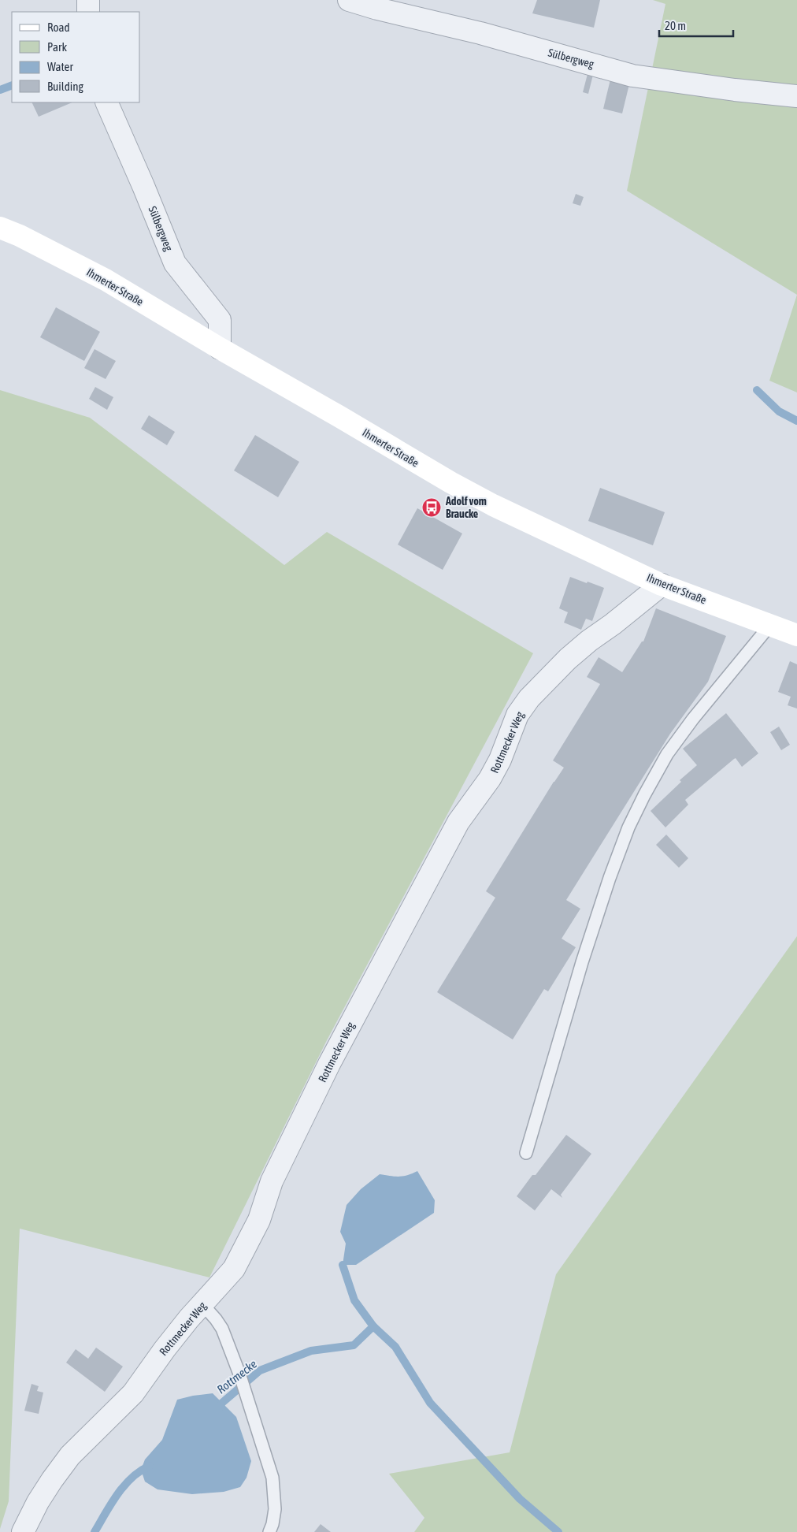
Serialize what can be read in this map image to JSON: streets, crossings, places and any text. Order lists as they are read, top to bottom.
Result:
{
  "streets": {
    "main road": ["Ihmerter Straße"],
    "street": ["Sülbergweg", "Rottmecker Weg"]
  },
  "crossings": [
    ["Sülbergweg", "Ihmerter Straße"],
    ["Ihmerter Straße", "Rottmecker Weg"]
  ],
  "water": ["Rottmecke"],
  "places": {
    "bus stop": ["Adolf vom Braucke"]
  },
  "legend": [
    "Road",
    "Park",
    "Water",
    "Building"
  ],
  "scale_bar": "20 m"
}
